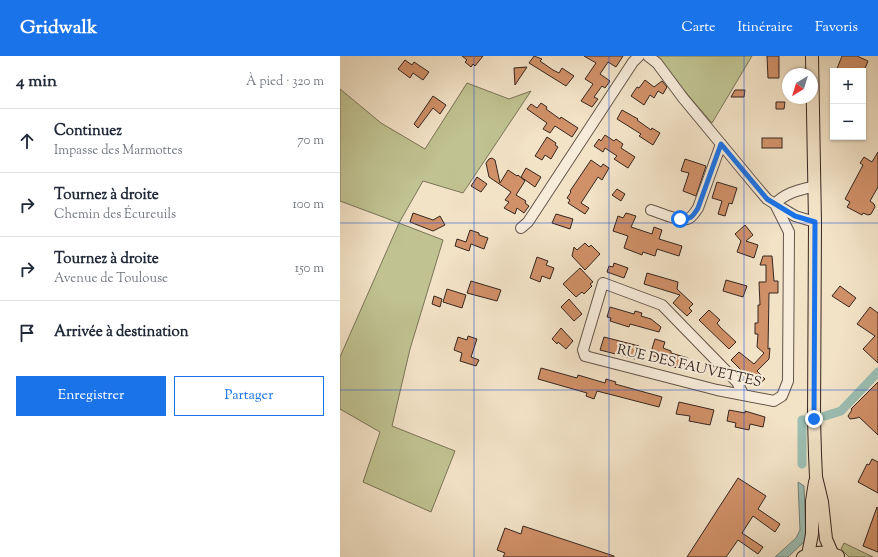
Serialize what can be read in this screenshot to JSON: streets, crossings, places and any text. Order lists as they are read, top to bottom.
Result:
{
  "streets": {
    "street": ["RUE DES FAUVETTES"]
  },
  "north": "bottom left",
  "page": {
    "header": "Gridwalk",
    "nav": ["Carte", "Itinéraire", "Favoris"],
    "heading": ["4 min", "À pied · 320 m"],
    "map_buttons": ["+", "−"],
    "list": [
      ["Continuez", "Impasse des Marmottes", "70 m"],
      ["Tournez à droite", "Chemin des Écureuils", "100 m"],
      ["Tournez à droite", "Avenue de Toulouse", "150 m"],
      "Arrivée à destination"
    ],
    "buttons": ["Enregistrer", "Partager"]
  }
}
